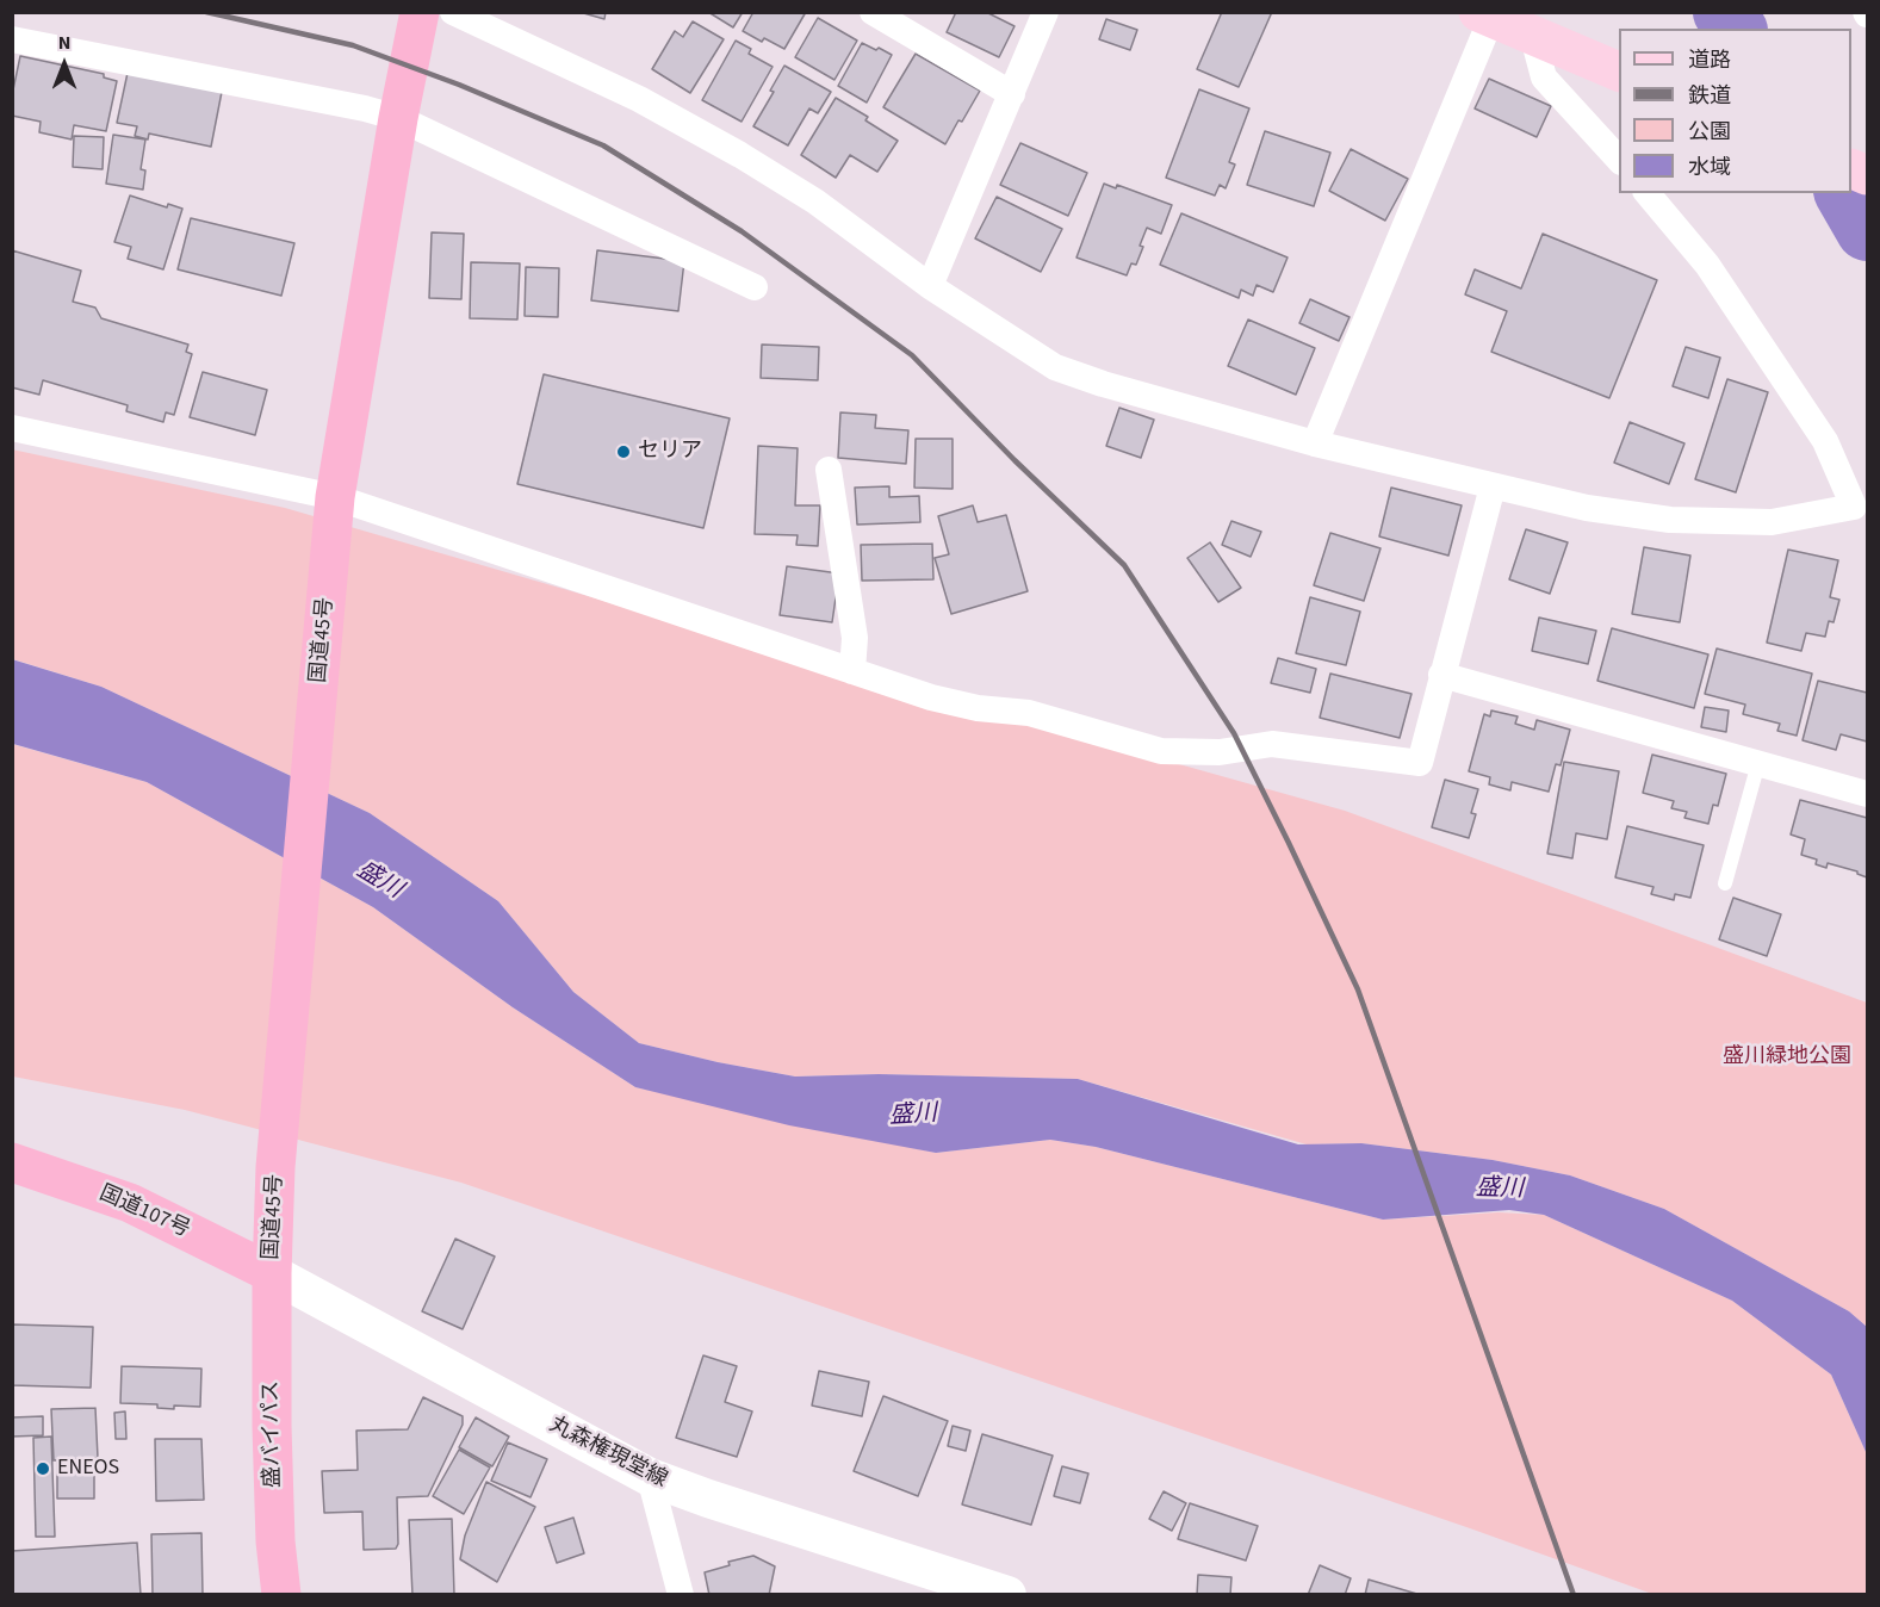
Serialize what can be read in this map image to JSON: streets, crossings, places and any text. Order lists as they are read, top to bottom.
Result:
{
  "streets": {
    "highway": ["国道45号", "国道107号", "盛バイパス"],
    "main road": ["丸森権現堂線"]
  },
  "crossings": [
    ["国道45号", "国道107号"],
    ["国道45号", "盛バイパス"],
    ["国道45号", "丸森権現堂線"],
    ["国道107号", "盛バイパス"],
    ["国道107号", "丸森権現堂線"],
    ["盛バイパス", "丸森権現堂線"]
  ],
  "water": ["盛川"],
  "parks": ["盛川緑地公園"],
  "places": ["セリア", "ENEOS"],
  "legend": [
    "道路",
    "鉄道",
    "公園",
    "水域"
  ],
  "north": "top"
}
